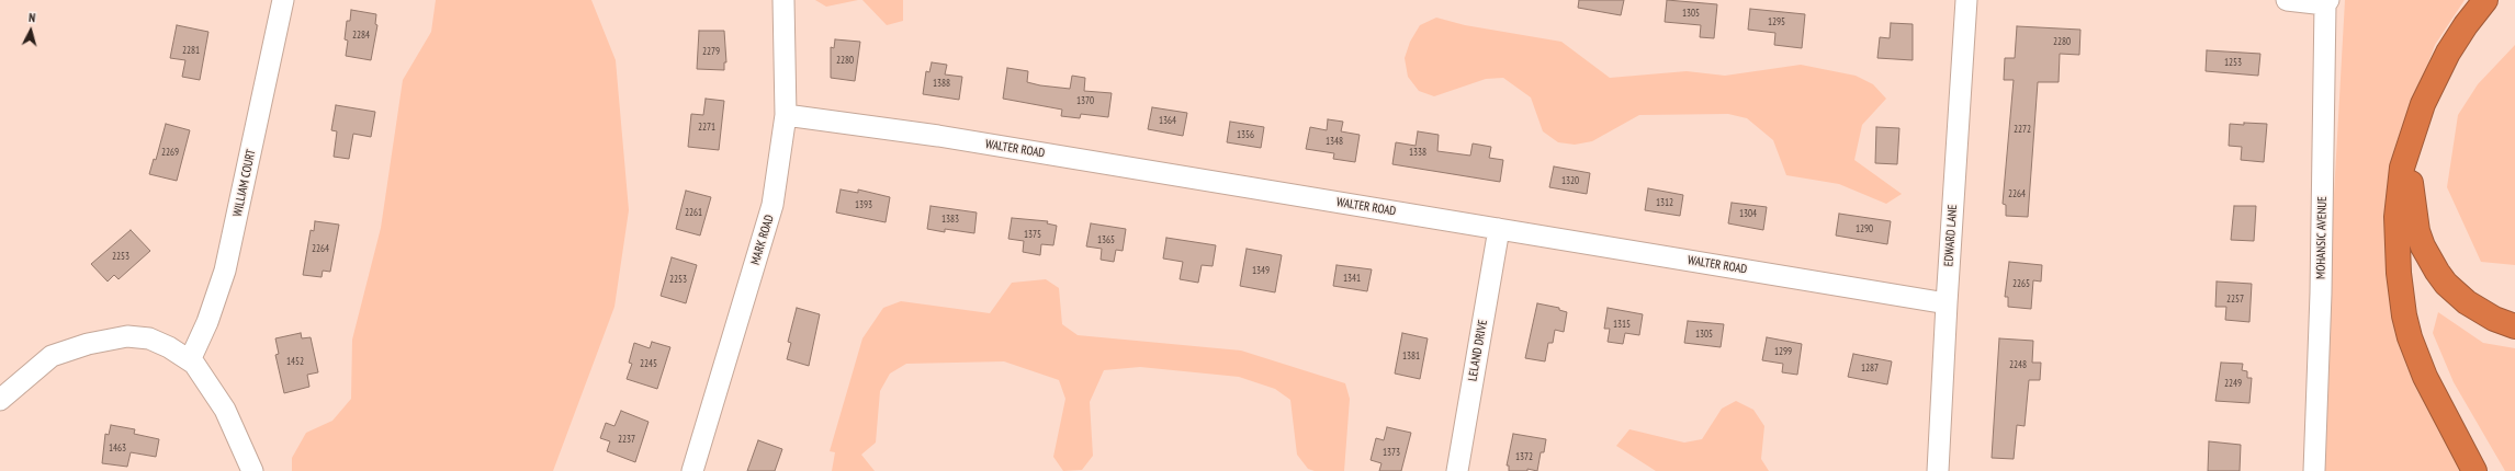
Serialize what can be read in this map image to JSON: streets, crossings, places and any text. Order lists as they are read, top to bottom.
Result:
{
  "streets": {
    "street": [
      "WALTER ROAD",
      "WILLIAM COURT",
      "EDWARD LANE",
      "MOHANSIC AVENUE",
      "MARK ROAD",
      "LELAND DRIVE"
    ]
  },
  "crossings": [
    ["WALTER ROAD", "EDWARD LANE"],
    ["WALTER ROAD", "MARK ROAD"],
    ["WALTER ROAD", "LELAND DRIVE"]
  ],
  "house_numbers": [
    "1305",
    "1295",
    "2284",
    "2280",
    "2281",
    "2279",
    "2280",
    "1253",
    "1388",
    "1370",
    "1364",
    "2271",
    "2272",
    "1356",
    "1348",
    "2269",
    "1338",
    "1320",
    "2264",
    "1312",
    "1393",
    "2261",
    "1304",
    "1383",
    "1290",
    "1375",
    "1365",
    "2264",
    "2253",
    "1349",
    "1341",
    "2253",
    "2265",
    "2257",
    "1315",
    "1305",
    "1299",
    "1381",
    "1452",
    "2245",
    "2248",
    "1287",
    "2249",
    "2237",
    "1463",
    "1373",
    "1372"
  ],
  "north": "top"
}
